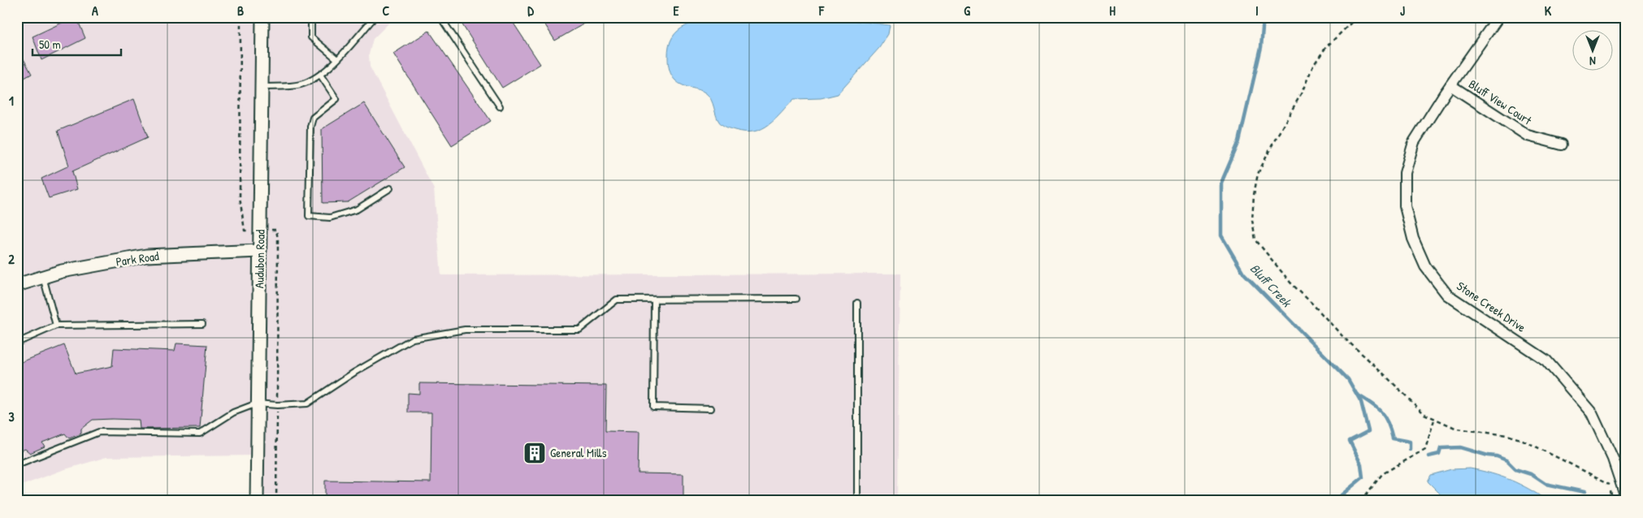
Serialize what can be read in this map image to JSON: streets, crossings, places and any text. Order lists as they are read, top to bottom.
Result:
{
  "streets": {
    "street": [
      "Bluff View Court",
      "Park Road",
      "Audubon Road",
      "Stone Creek Drive"
    ]
  },
  "crossings": [
    ["Bluff View Court", "Stone Creek Drive"],
    ["Park Road", "Audubon Road"]
  ],
  "water": ["Bluff Creek"],
  "places": {
    "building": ["General Mills"]
  },
  "scale_bar": "50 m",
  "north": "bottom",
  "grid": {
    "columns": [
      "A",
      "B",
      "C",
      "D",
      "E",
      "F",
      "G",
      "H",
      "I",
      "J",
      "K"
    ],
    "rows": ["1", "2", "3"]
  }
}
